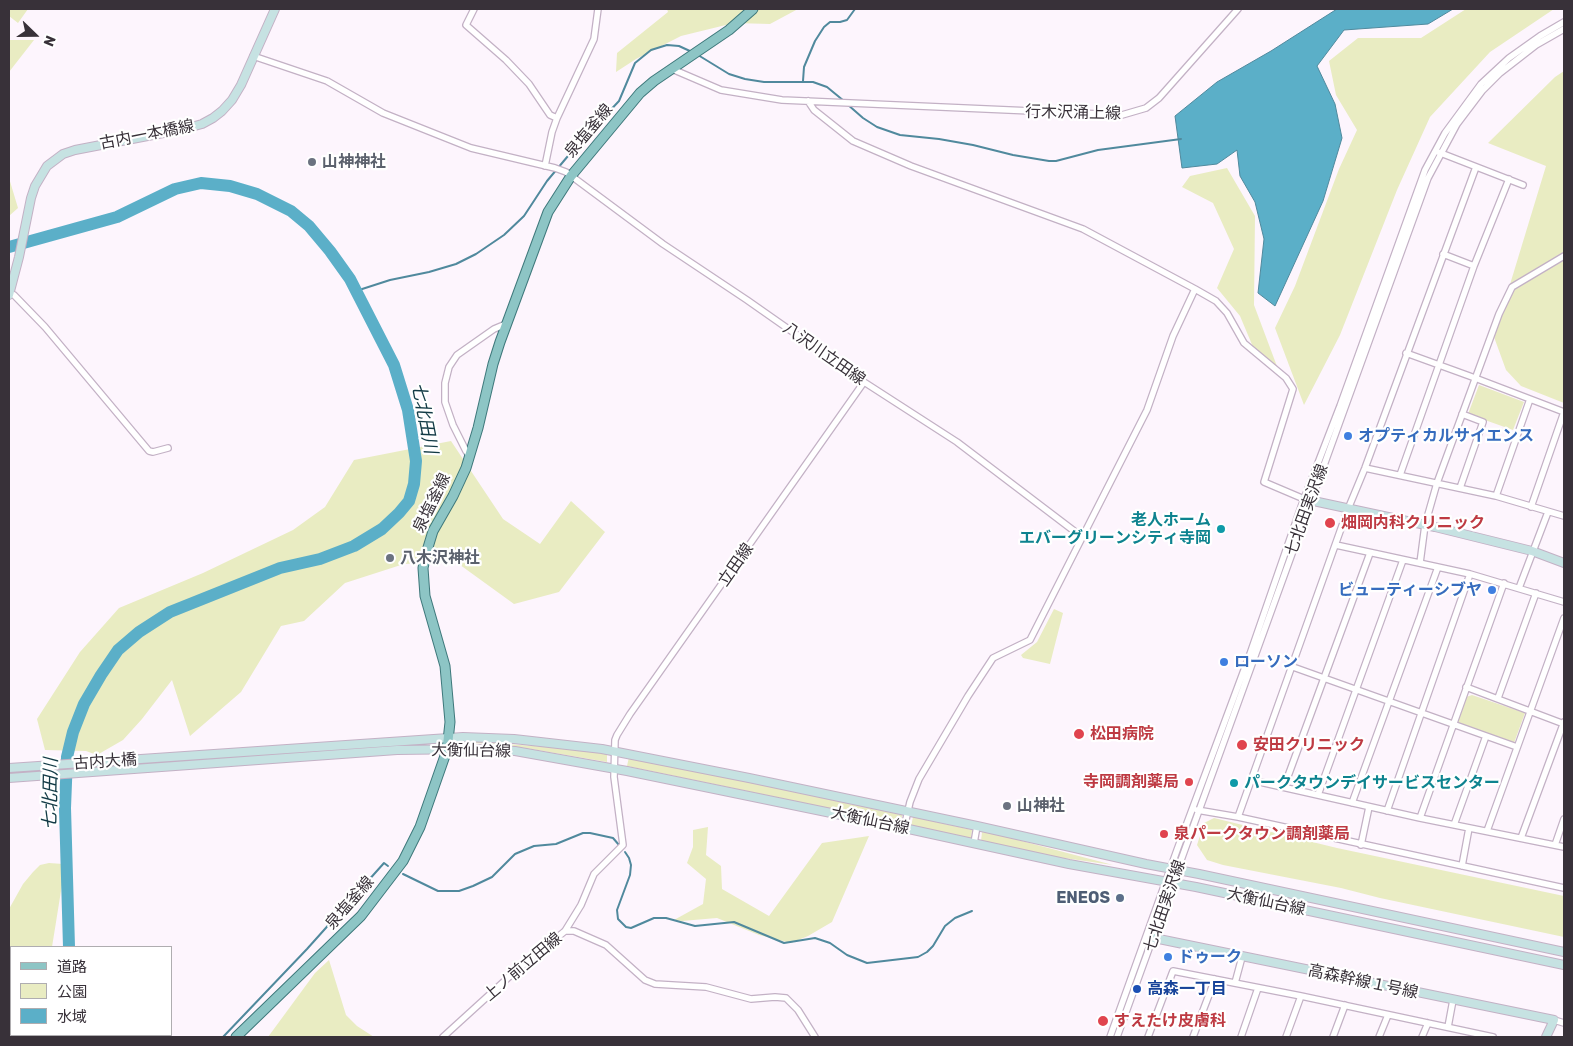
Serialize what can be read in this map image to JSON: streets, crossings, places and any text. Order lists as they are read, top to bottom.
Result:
{
  "streets": {
    "main road": [
      "泉塩釜線",
      "古内一本橋線",
      "大衡仙台線",
      "古内大橋",
      "高森幹線１号線"
    ],
    "street": [
      "行木沢涌上線",
      "八沢川立田線",
      "七北田実沢線",
      "立田線",
      "上ノ前立田線"
    ]
  },
  "crossings": [
    ["行木沢涌上線", "泉塩釜線"],
    ["泉塩釜線", "八沢川立田線"],
    ["泉塩釜線", "大衡仙台線"],
    ["古内一本橋線", "八沢川立田線"],
    ["八沢川立田線", "立田線"],
    ["七北田実沢線", "大衡仙台線"],
    ["七北田実沢線", "高森幹線１号線"],
    ["立田線", "大衡仙台線"],
    ["立田線", "上ノ前立田線"],
    ["大衡仙台線", "古内大橋"],
    ["大衡仙台線", "上ノ前立田線"]
  ],
  "water": ["七北田川"],
  "places": [
    "山神神社",
    "オプティカルサイエンス",
    "畑岡内科クリニック",
    "老人ホーム エバーグリーンシティ寺岡",
    "八木沢神社",
    "ビューティーシブヤ",
    "ローソン",
    "松田病院",
    "安田クリニック",
    "寺岡調剤薬局",
    "パークタウンデイサービスセンター",
    "山神社",
    "泉パークタウン調剤薬局",
    "ENEOS",
    "ドゥーク",
    "高森一丁目",
    "すえたけ皮膚科"
  ],
  "legend": ["道路", "公園", "水域"],
  "north": "right"
}
